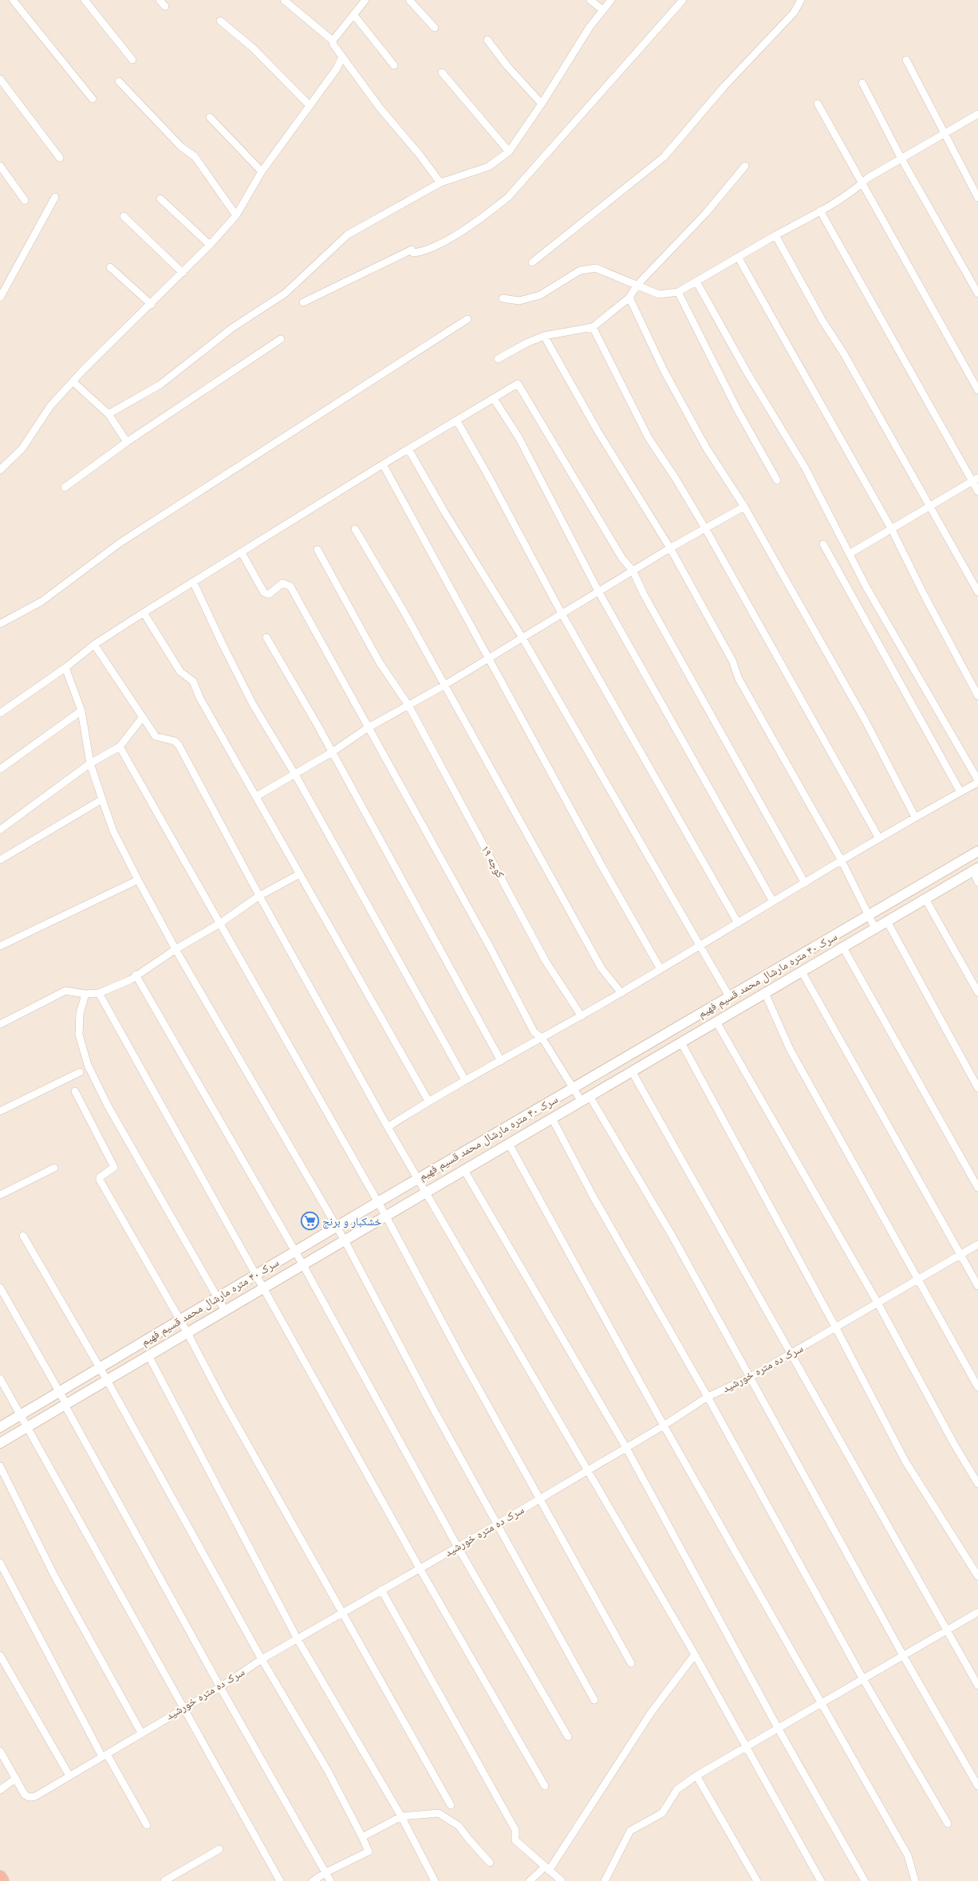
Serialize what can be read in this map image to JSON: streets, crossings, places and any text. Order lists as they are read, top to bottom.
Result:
{
  "streets": {
    "street": ["کوچه ۱۹", "سرک ۴۰ متره مارشال محمد قسیم فهیم", "سرک ده متره خورشید"]
  },
  "places": {
    "supermarket": ["خشکبار و برنج"]
  }
}
